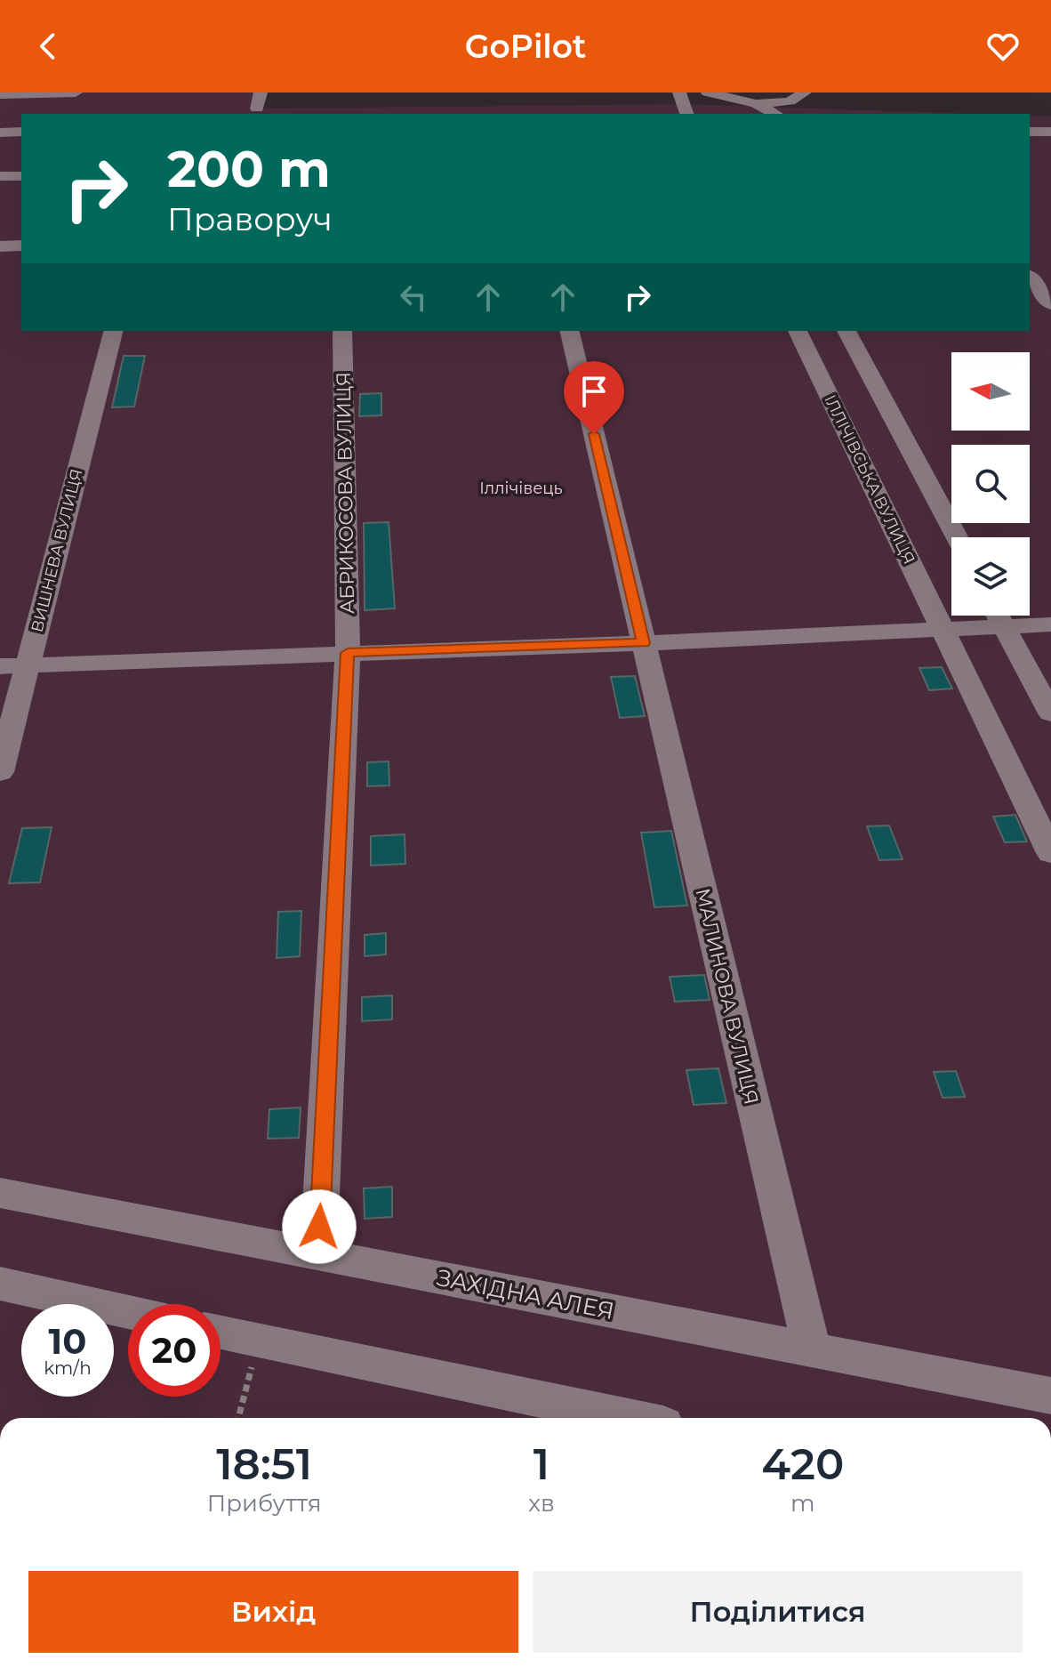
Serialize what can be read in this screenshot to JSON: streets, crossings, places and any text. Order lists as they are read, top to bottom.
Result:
{
  "streets": {
    "street": [
      "ІЛЛІЧІВСЬКА ВУЛИЦЯ",
      "АБРИКОСОВА ВУЛИЦЯ",
      "ВИШНЕВА ВУЛИЦЯ",
      "МАЛИНОВА ВУЛИЦЯ",
      "ЗАХІДНА АЛЕЯ"
    ]
  },
  "crossings": [
    ["АБРИКОСОВА ВУЛИЦЯ", "ЗАХІДНА АЛЕЯ"],
    ["МАЛИНОВА ВУЛИЦЯ", "ЗАХІДНА АЛЕЯ"]
  ],
  "parks": ["Іллічівець"],
  "north": "left",
  "page": {
    "header": "GoPilot",
    "turn": ["200 m", "Праворуч"],
    "speed": "10 km/h",
    "limit": "20",
    "eta": [
      "18:51",
      "Прибуття",
      "1",
      "хв",
      "420",
      "m"
    ],
    "buttons": ["Вихід", "Поділитися"]
  }
}
